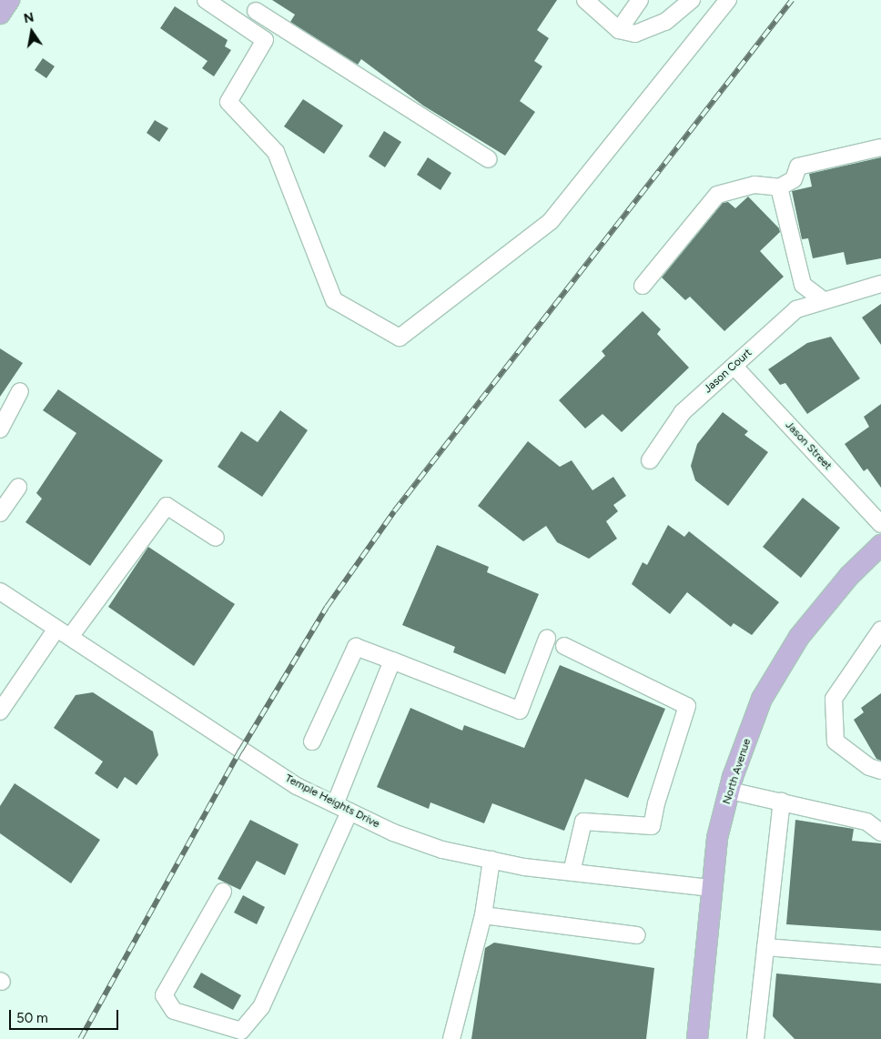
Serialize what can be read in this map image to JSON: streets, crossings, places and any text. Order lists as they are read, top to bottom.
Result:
{
  "streets": {
    "main road": ["North Avenue"],
    "street": ["Jason Court", "Jason Street", "Temple Heights Drive"]
  },
  "crossings": [
    ["Jason Court", "Jason Street"],
    ["North Avenue", "Temple Heights Drive"]
  ],
  "scale_bar": "50 m",
  "north": "top"
}
